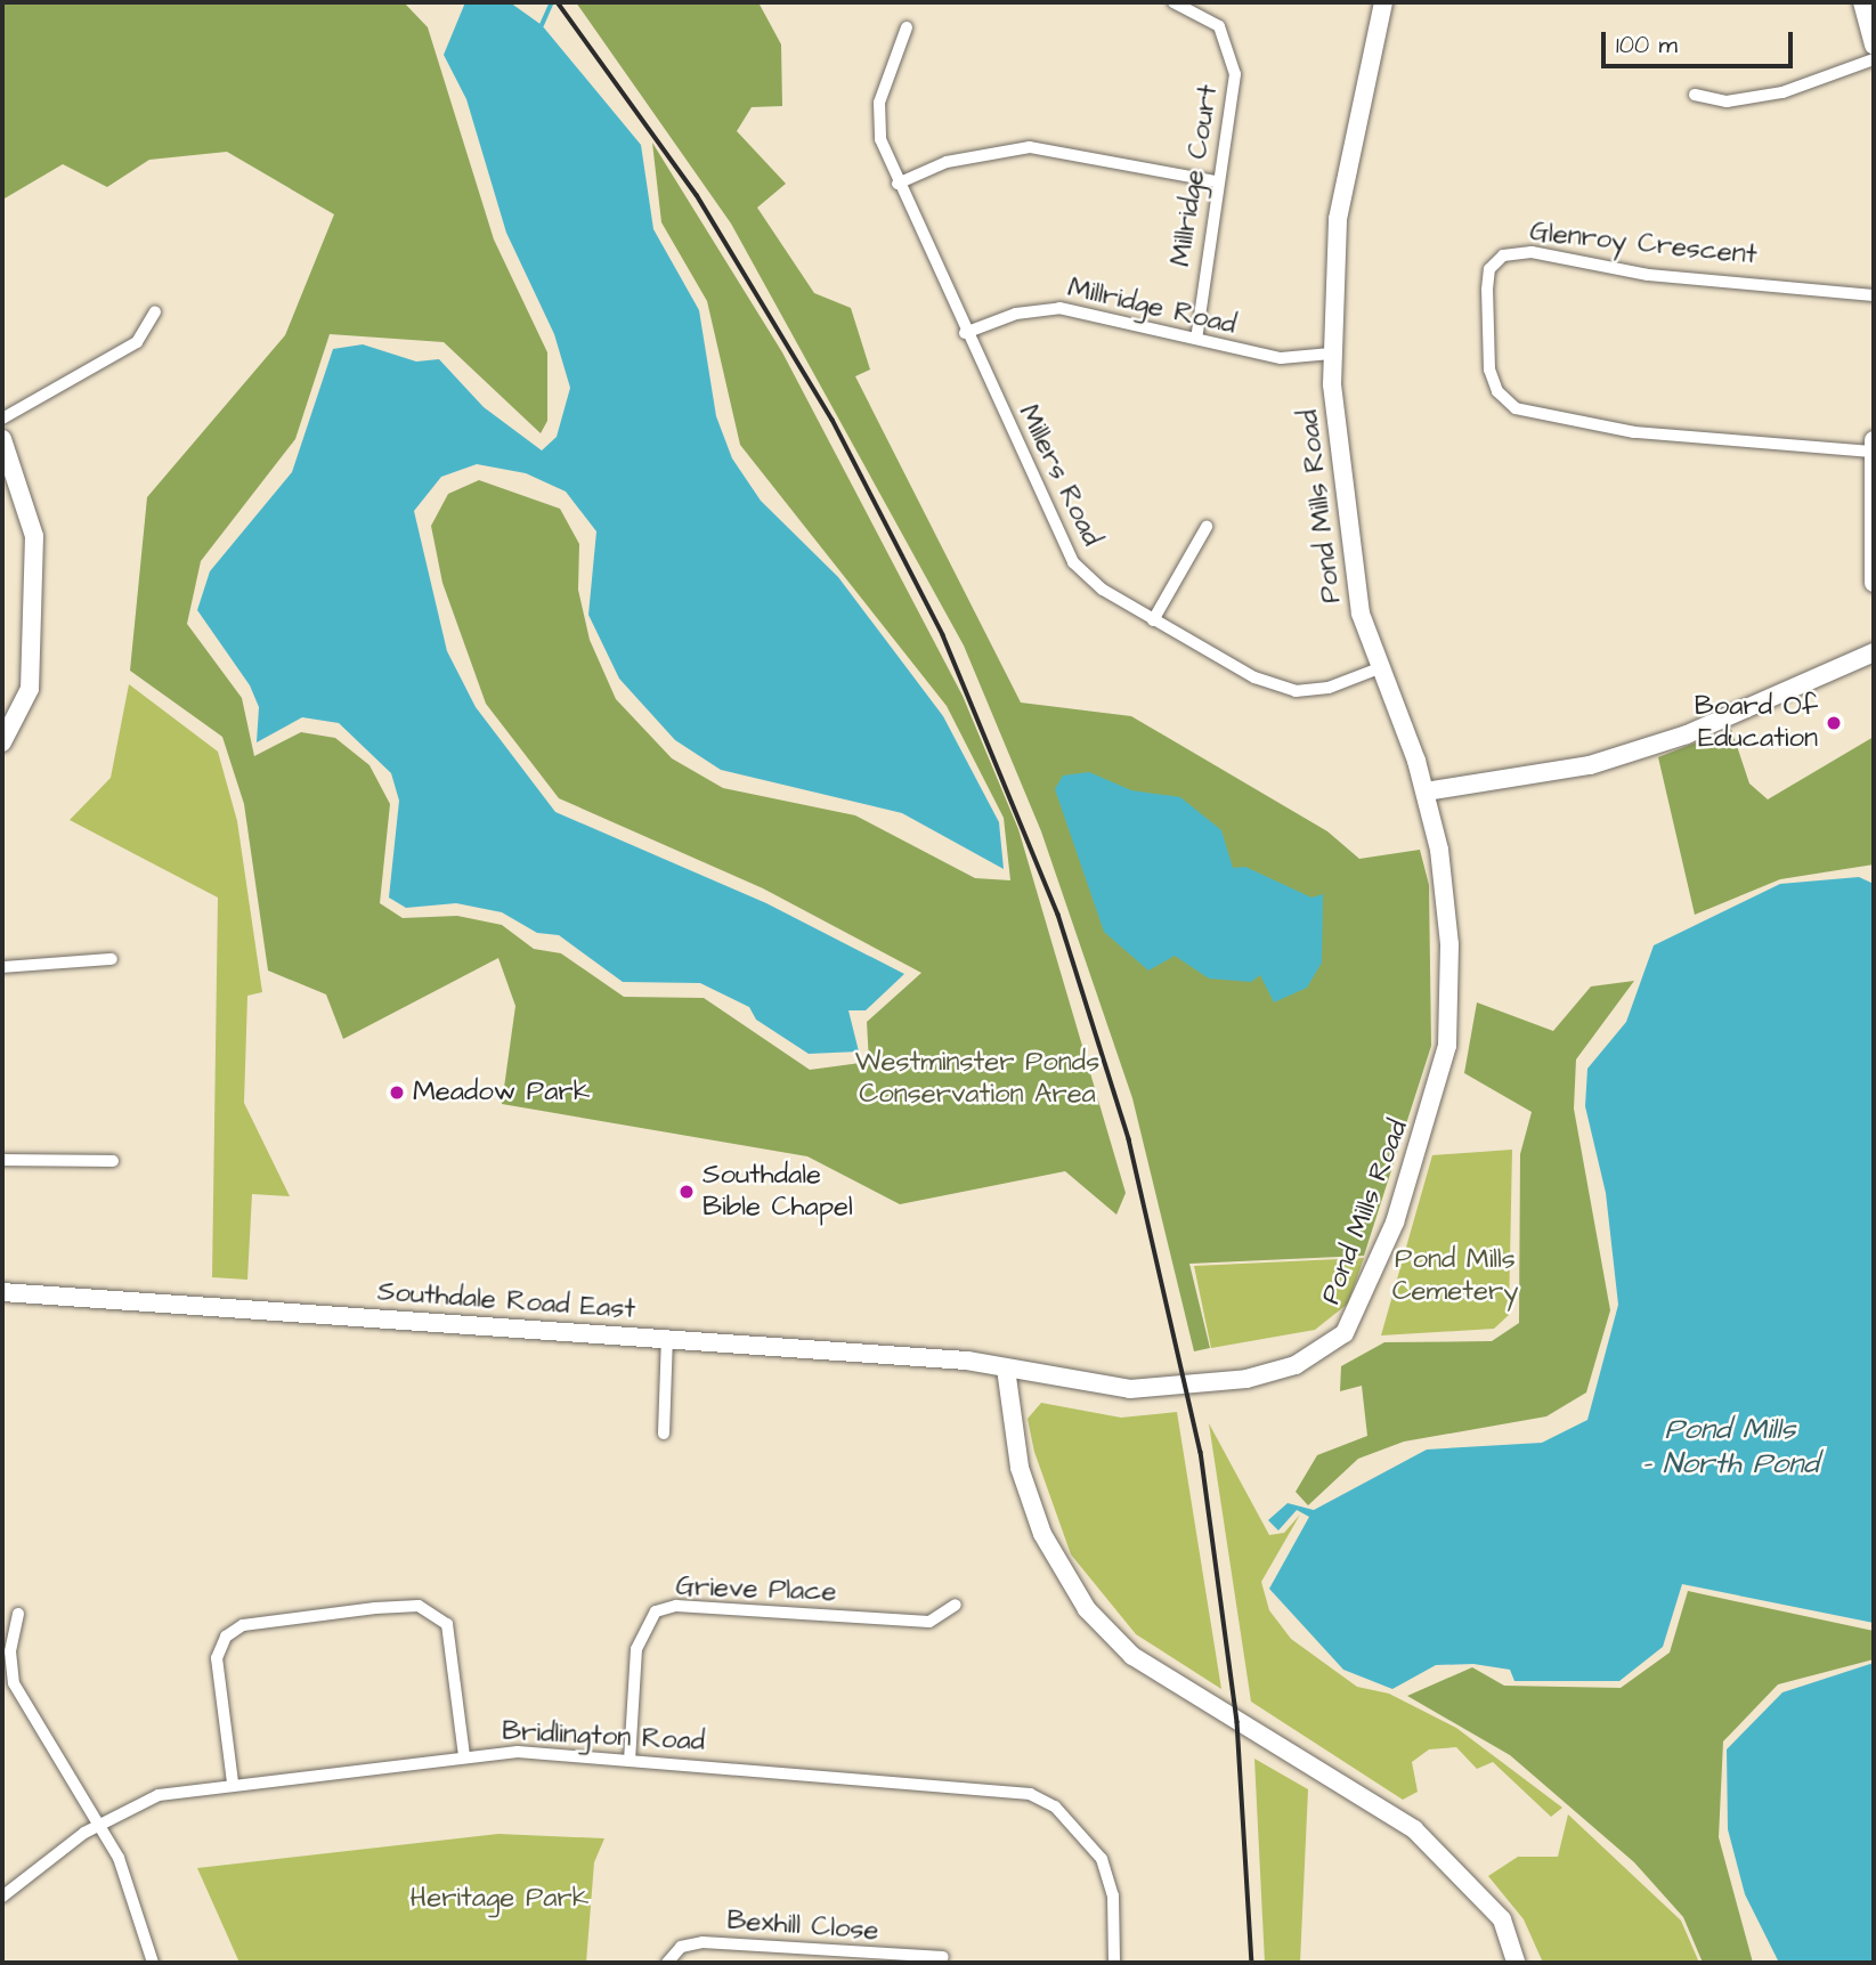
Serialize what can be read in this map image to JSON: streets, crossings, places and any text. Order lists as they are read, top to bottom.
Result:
{
  "streets": {
    "main road": ["Pond Mills Road", "Southdale Road East"],
    "street": [
      "Millridge Court",
      "Glenroy Crescent",
      "Millridge Road",
      "Millers Road",
      "Grieve Place",
      "Bridlington Road",
      "Bexhill Close"
    ]
  },
  "crossings": [
    ["Millridge Court", "Millridge Road"],
    ["Millridge Road", "Millers Road"],
    ["Millridge Road", "Pond Mills Road"],
    ["Millers Road", "Pond Mills Road"],
    ["Pond Mills Road", "Southdale Road East"],
    ["Grieve Place", "Bridlington Road"]
  ],
  "water": ["Pond Mills - North Pond"],
  "parks": ["Westminster Ponds Conservation Area", "Pond Mills Cemetery", "Heritage Park"],
  "places": ["Board Of Education", "Meadow Park", "Southdale Bible Chapel"],
  "scale_bar": "100 m"
}
